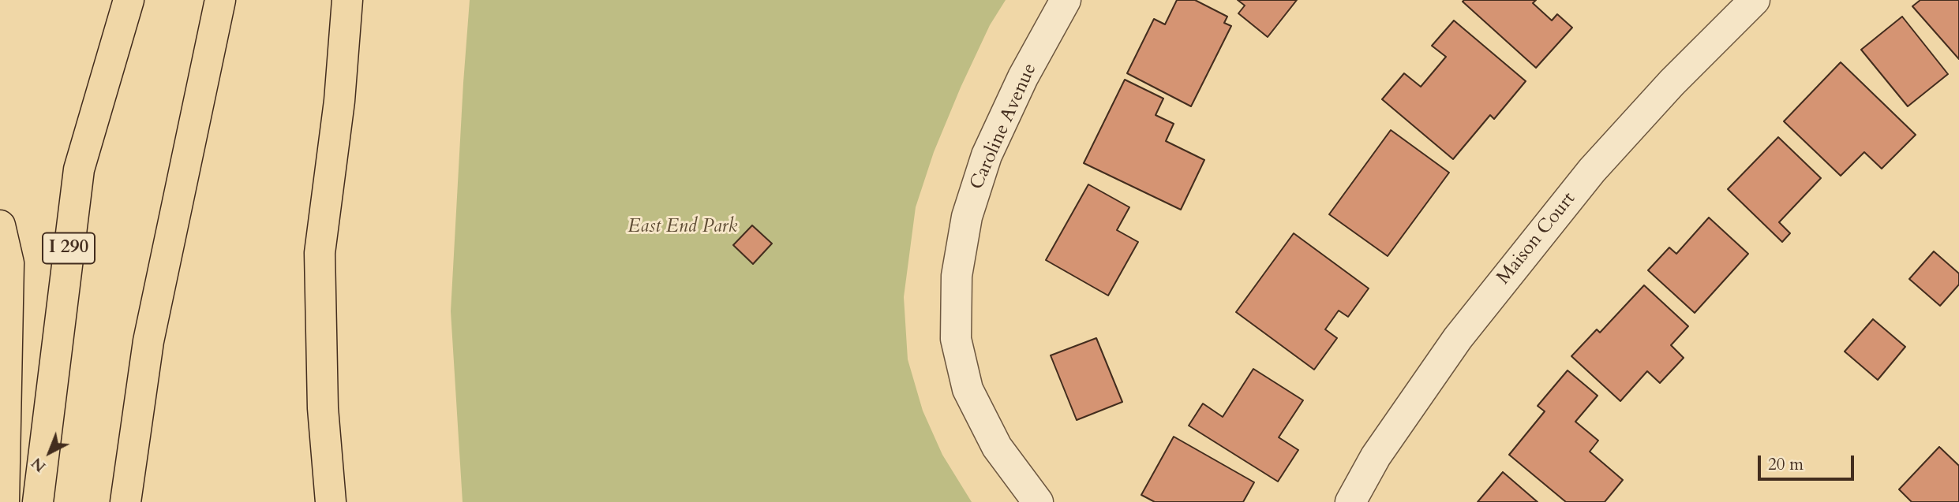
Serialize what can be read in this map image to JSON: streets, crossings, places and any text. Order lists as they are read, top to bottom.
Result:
{
  "streets": {
    "highway": ["I 290"],
    "street": ["Caroline Avenue", "Maison Court"]
  },
  "parks": ["East End Park"],
  "scale_bar": "20 m",
  "north": "bottom left"
}
